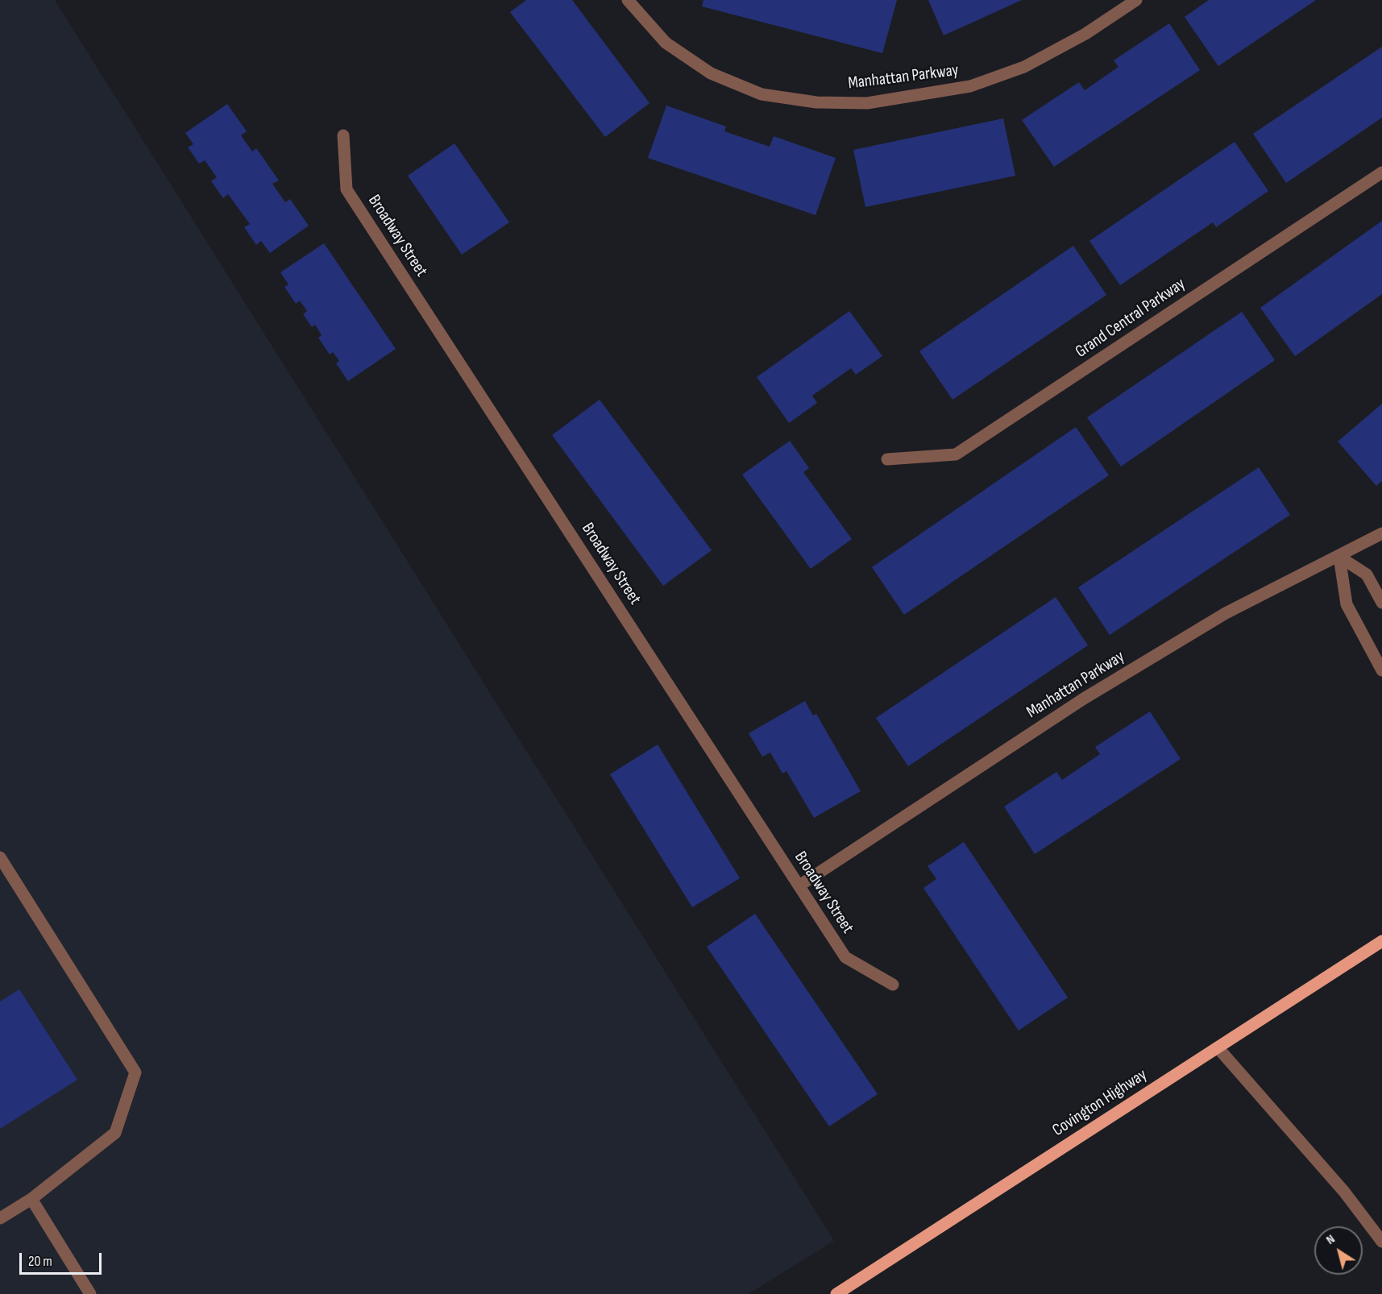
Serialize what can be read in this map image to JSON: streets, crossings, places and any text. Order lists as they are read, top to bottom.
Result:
{
  "streets": {
    "main road": ["Covington Highway"],
    "street": ["Manhattan Parkway", "Broadway Street", "Grand Central Parkway"]
  },
  "crossings": [
    ["Manhattan Parkway", "Broadway Street"]
  ],
  "scale_bar": "20 m",
  "north": "top left"
}
